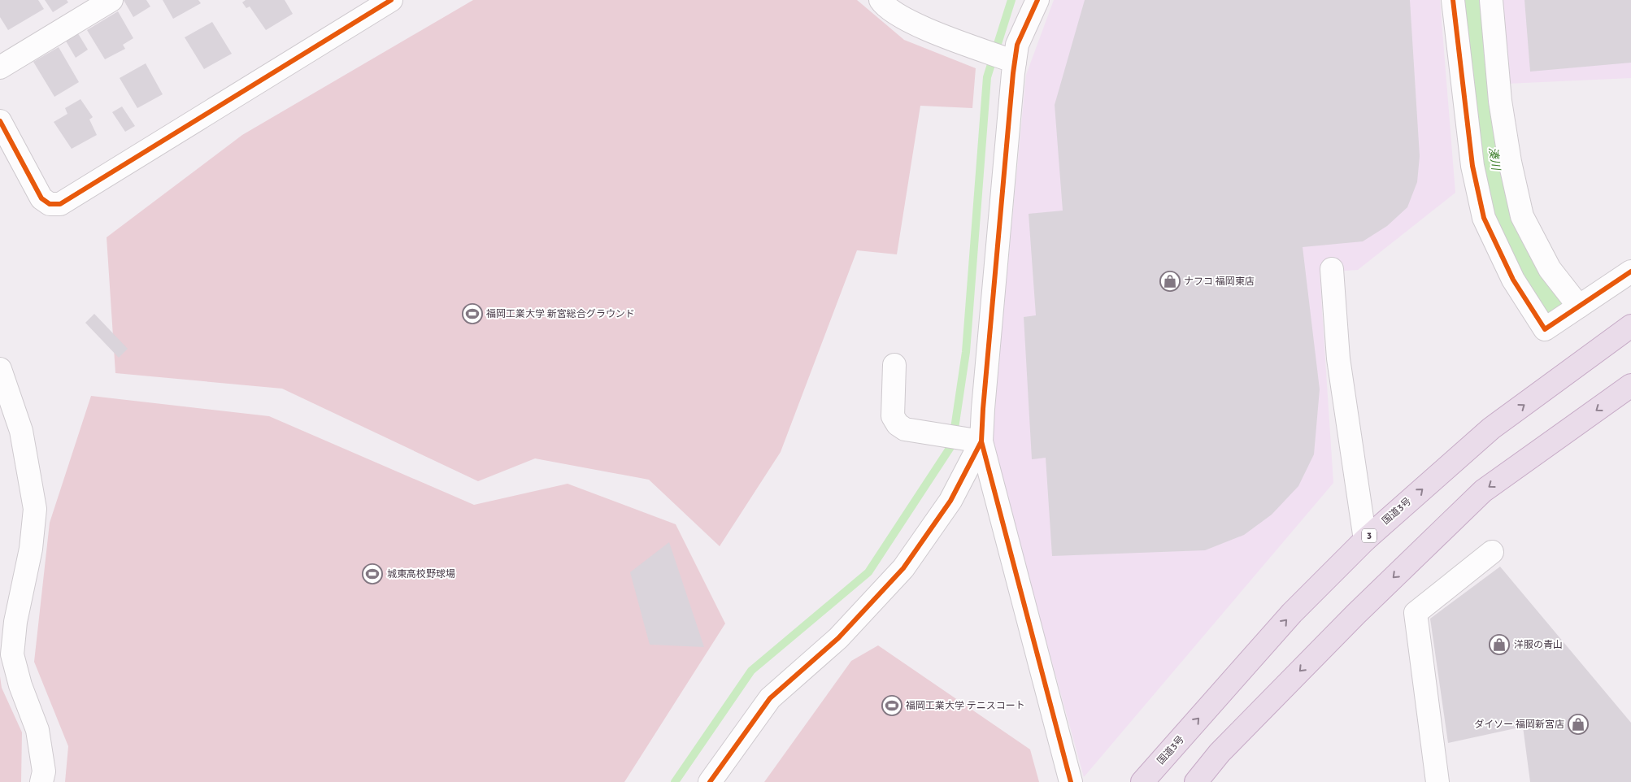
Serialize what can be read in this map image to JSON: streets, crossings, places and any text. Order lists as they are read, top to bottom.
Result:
{
  "streets": {
    "highway": ["国道3号", "3"]
  },
  "water": ["湊川"],
  "places": {
    "shop": ["ナフコ 福岡東店", "洋服の青山", "ダイソー 福岡新宮店"],
    "sports": ["福岡工業大学 新宮総合グラウンド", "城東高校野球場", "福岡工業大学 テニスコート"]
  }
}
